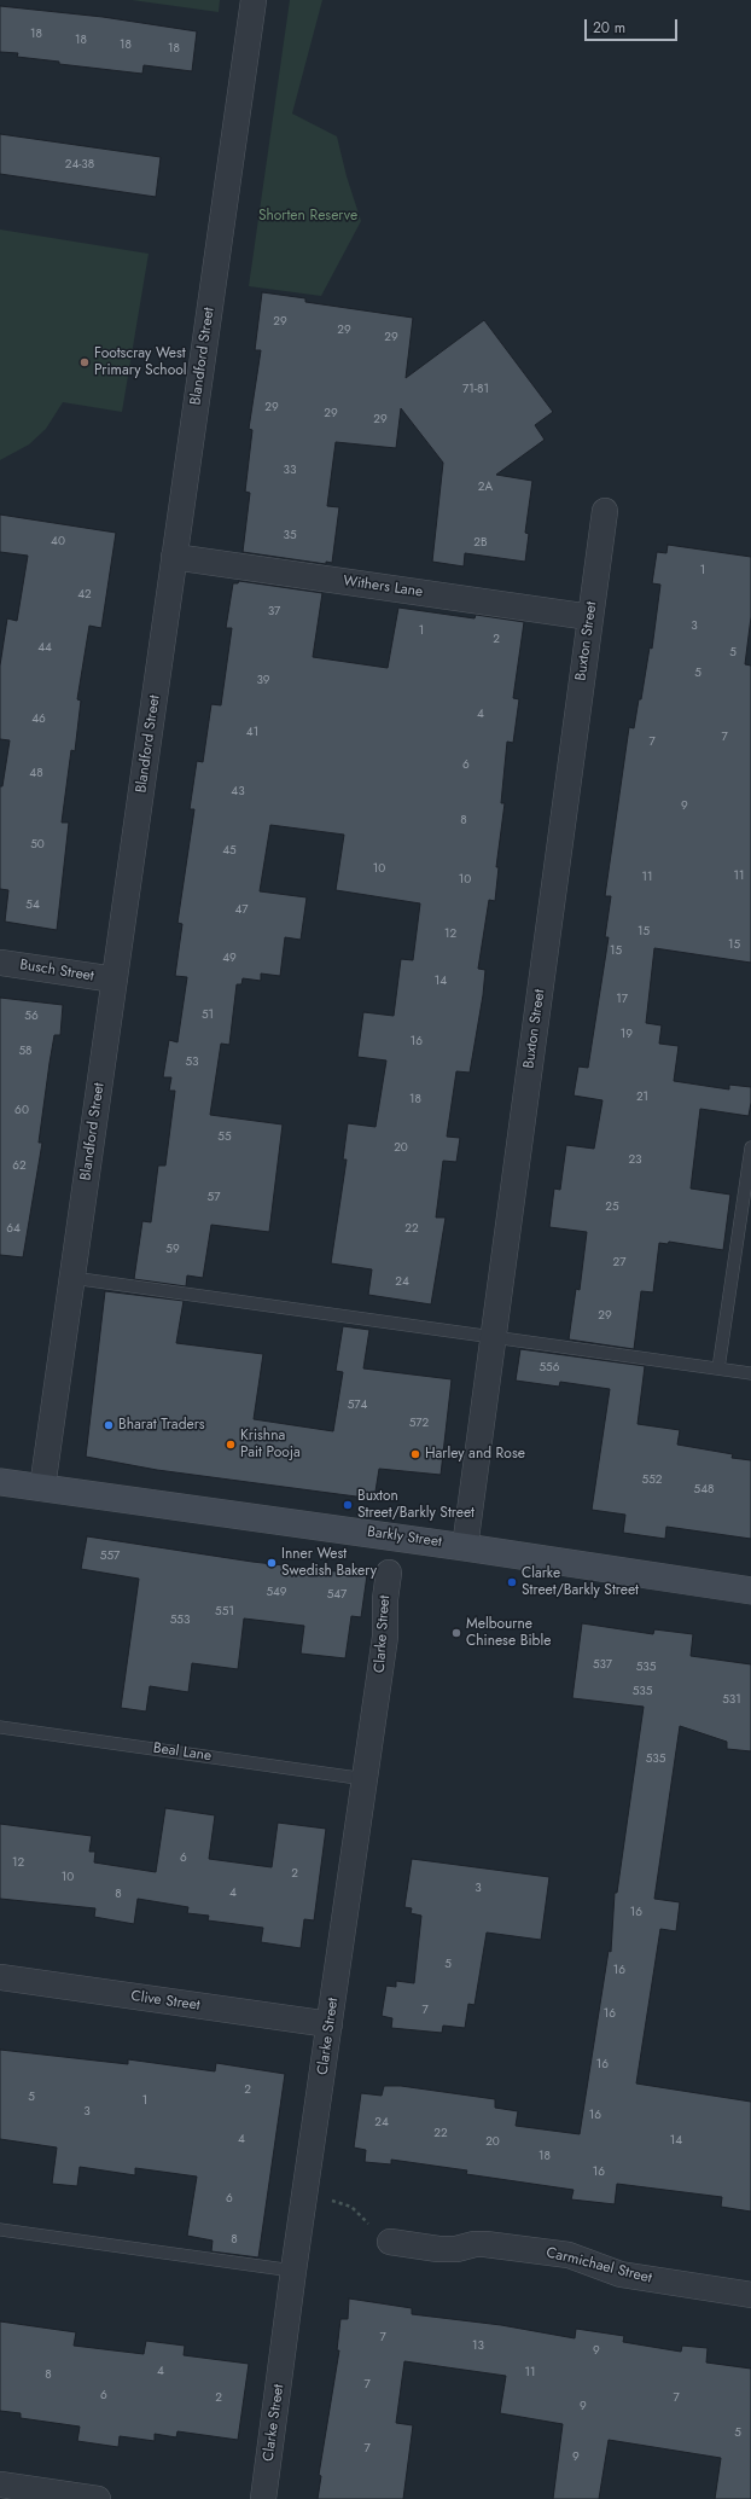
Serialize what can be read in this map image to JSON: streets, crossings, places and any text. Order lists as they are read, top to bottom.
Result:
{
  "streets": {
    "street": [
      "Blandford Street",
      "Withers Lane",
      "Buxton Street",
      "Busch Street",
      "Barkly Street",
      "Clarke Street",
      "Clive Street",
      "Carmichael Street"
    ],
    "lane": ["Beal Lane"]
  },
  "crossings": [
    ["Blandford Street", "Withers Lane"],
    ["Blandford Street", "Busch Street"],
    ["Blandford Street", "Barkly Street"],
    ["Withers Lane", "Buxton Street"],
    ["Buxton Street", "Barkly Street"],
    ["Clarke Street", "Beal Lane"],
    ["Clarke Street", "Clive Street"]
  ],
  "parks": ["Shorten Reserve"],
  "places": [
    "Footscray West Primary School",
    "Bharat Traders",
    "Krishna Pait Pooja",
    "Harley and Rose",
    "Buxton Street/Barkly Street",
    "Inner West Swedish Bakery",
    "Clarke Street/Barkly Street",
    "Melbourne Chinese Bible"
  ],
  "house_numbers": [
    "18",
    "18",
    "18",
    "18",
    "24-38",
    "29",
    "29",
    "29",
    "71-81",
    "29",
    "29",
    "29",
    "33",
    "2A",
    "35",
    "40",
    "2B",
    "1",
    "42",
    "37",
    "3",
    "1",
    "2",
    "44",
    "5",
    "5",
    "39",
    "4",
    "46",
    "41",
    "7",
    "7",
    "6",
    "48",
    "43",
    "9",
    "8",
    "50",
    "45",
    "10",
    "11",
    "11",
    "10",
    "54",
    "47",
    "15",
    "12",
    "15",
    "15",
    "49",
    "14",
    "17",
    "51",
    "56",
    "19",
    "16",
    "58",
    "53",
    "21",
    "18",
    "60",
    "55",
    "20",
    "23",
    "62",
    "57",
    "25",
    "64",
    "22",
    "59",
    "27",
    "24",
    "29",
    "556",
    "574",
    "572",
    "552",
    "548",
    "557",
    "549",
    "547",
    "551",
    "553",
    "537",
    "535",
    "535",
    "531",
    "535",
    "6",
    "12",
    "2",
    "10",
    "3",
    "4",
    "8",
    "16",
    "5",
    "16",
    "7",
    "16",
    "16",
    "2",
    "5",
    "1",
    "3",
    "16",
    "24",
    "22",
    "4",
    "14",
    "20",
    "18",
    "16",
    "6",
    "8",
    "7",
    "13",
    "9",
    "4",
    "11",
    "8",
    "7",
    "6",
    "2",
    "7",
    "9",
    "5",
    "7",
    "9"
  ],
  "scale_bar": "20 m"
}
